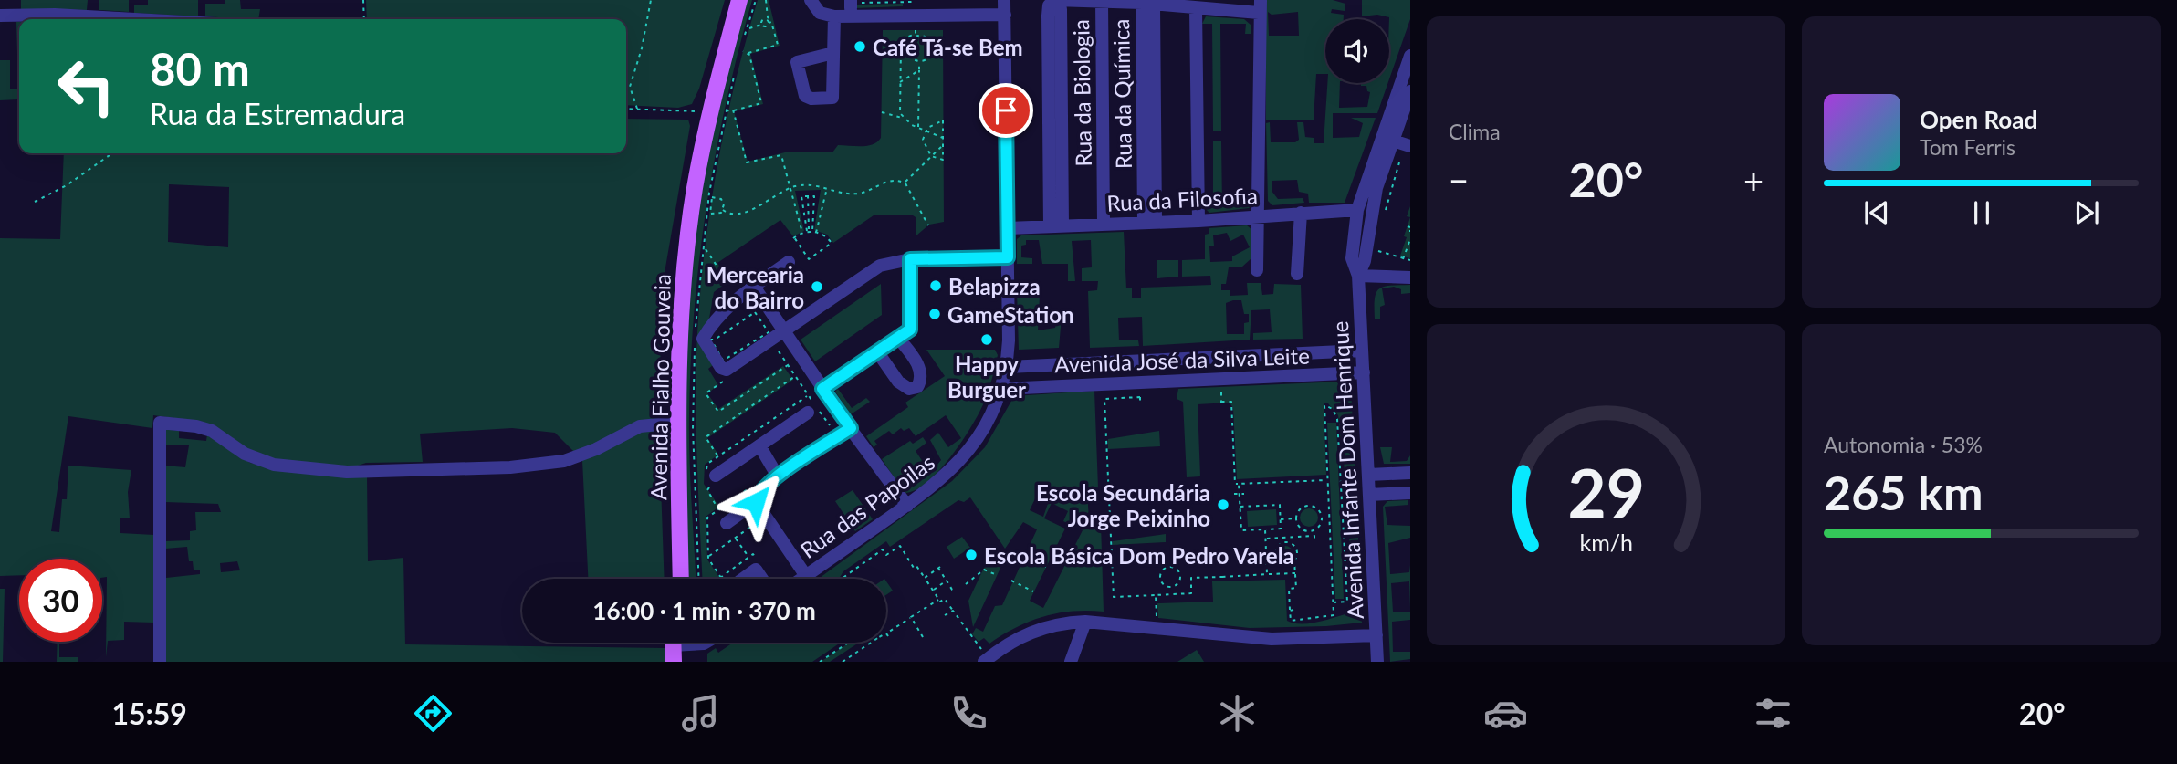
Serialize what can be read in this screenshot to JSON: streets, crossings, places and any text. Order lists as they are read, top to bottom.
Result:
{
  "streets": {
    "main road": ["Avenida Fialho Gouveia"],
    "street": [
      "Rua da Biologia",
      "Rua da Química",
      "Rua da Filosofia",
      "Avenida José da Silva Leite",
      "Avenida Infante Dom Henrique",
      "Rua das Papoilas"
    ]
  },
  "crossings": [
    ["Rua da Biologia", "Rua da Filosofia"],
    ["Rua da Química", "Rua da Filosofia"],
    ["Rua da Filosofia", "Avenida Infante Dom Henrique"],
    ["Rua da Filosofia", "Rua das Papoilas"],
    ["Avenida José da Silva Leite", "Avenida Infante Dom Henrique"],
    ["Avenida José da Silva Leite", "Rua das Papoilas"]
  ],
  "places": [
    "Café Tá-se Bem",
    "Belapizza",
    "Mercearia do Bairro",
    "GameStation",
    "Happy Burguer",
    "Escola Secundária Jorge Peixinho",
    "Escola Básica Dom Pedro Varela"
  ],
  "page": {
    "tile": [
      "Clima",
      ["Autonomia · 53%", "265 km"]
    ],
    "turn": ["80 m", "Rua da Estremadura"],
    "song": ["Open Road", "Tom Ferris"],
    "heat": ["−", "20°", "+"],
    "limit": "30",
    "trip": "16:00 · 1 min · 370 m",
    "tabs": ["15:59", "20°"],
    "gauge": ["29", "km/h"]
  }
}
